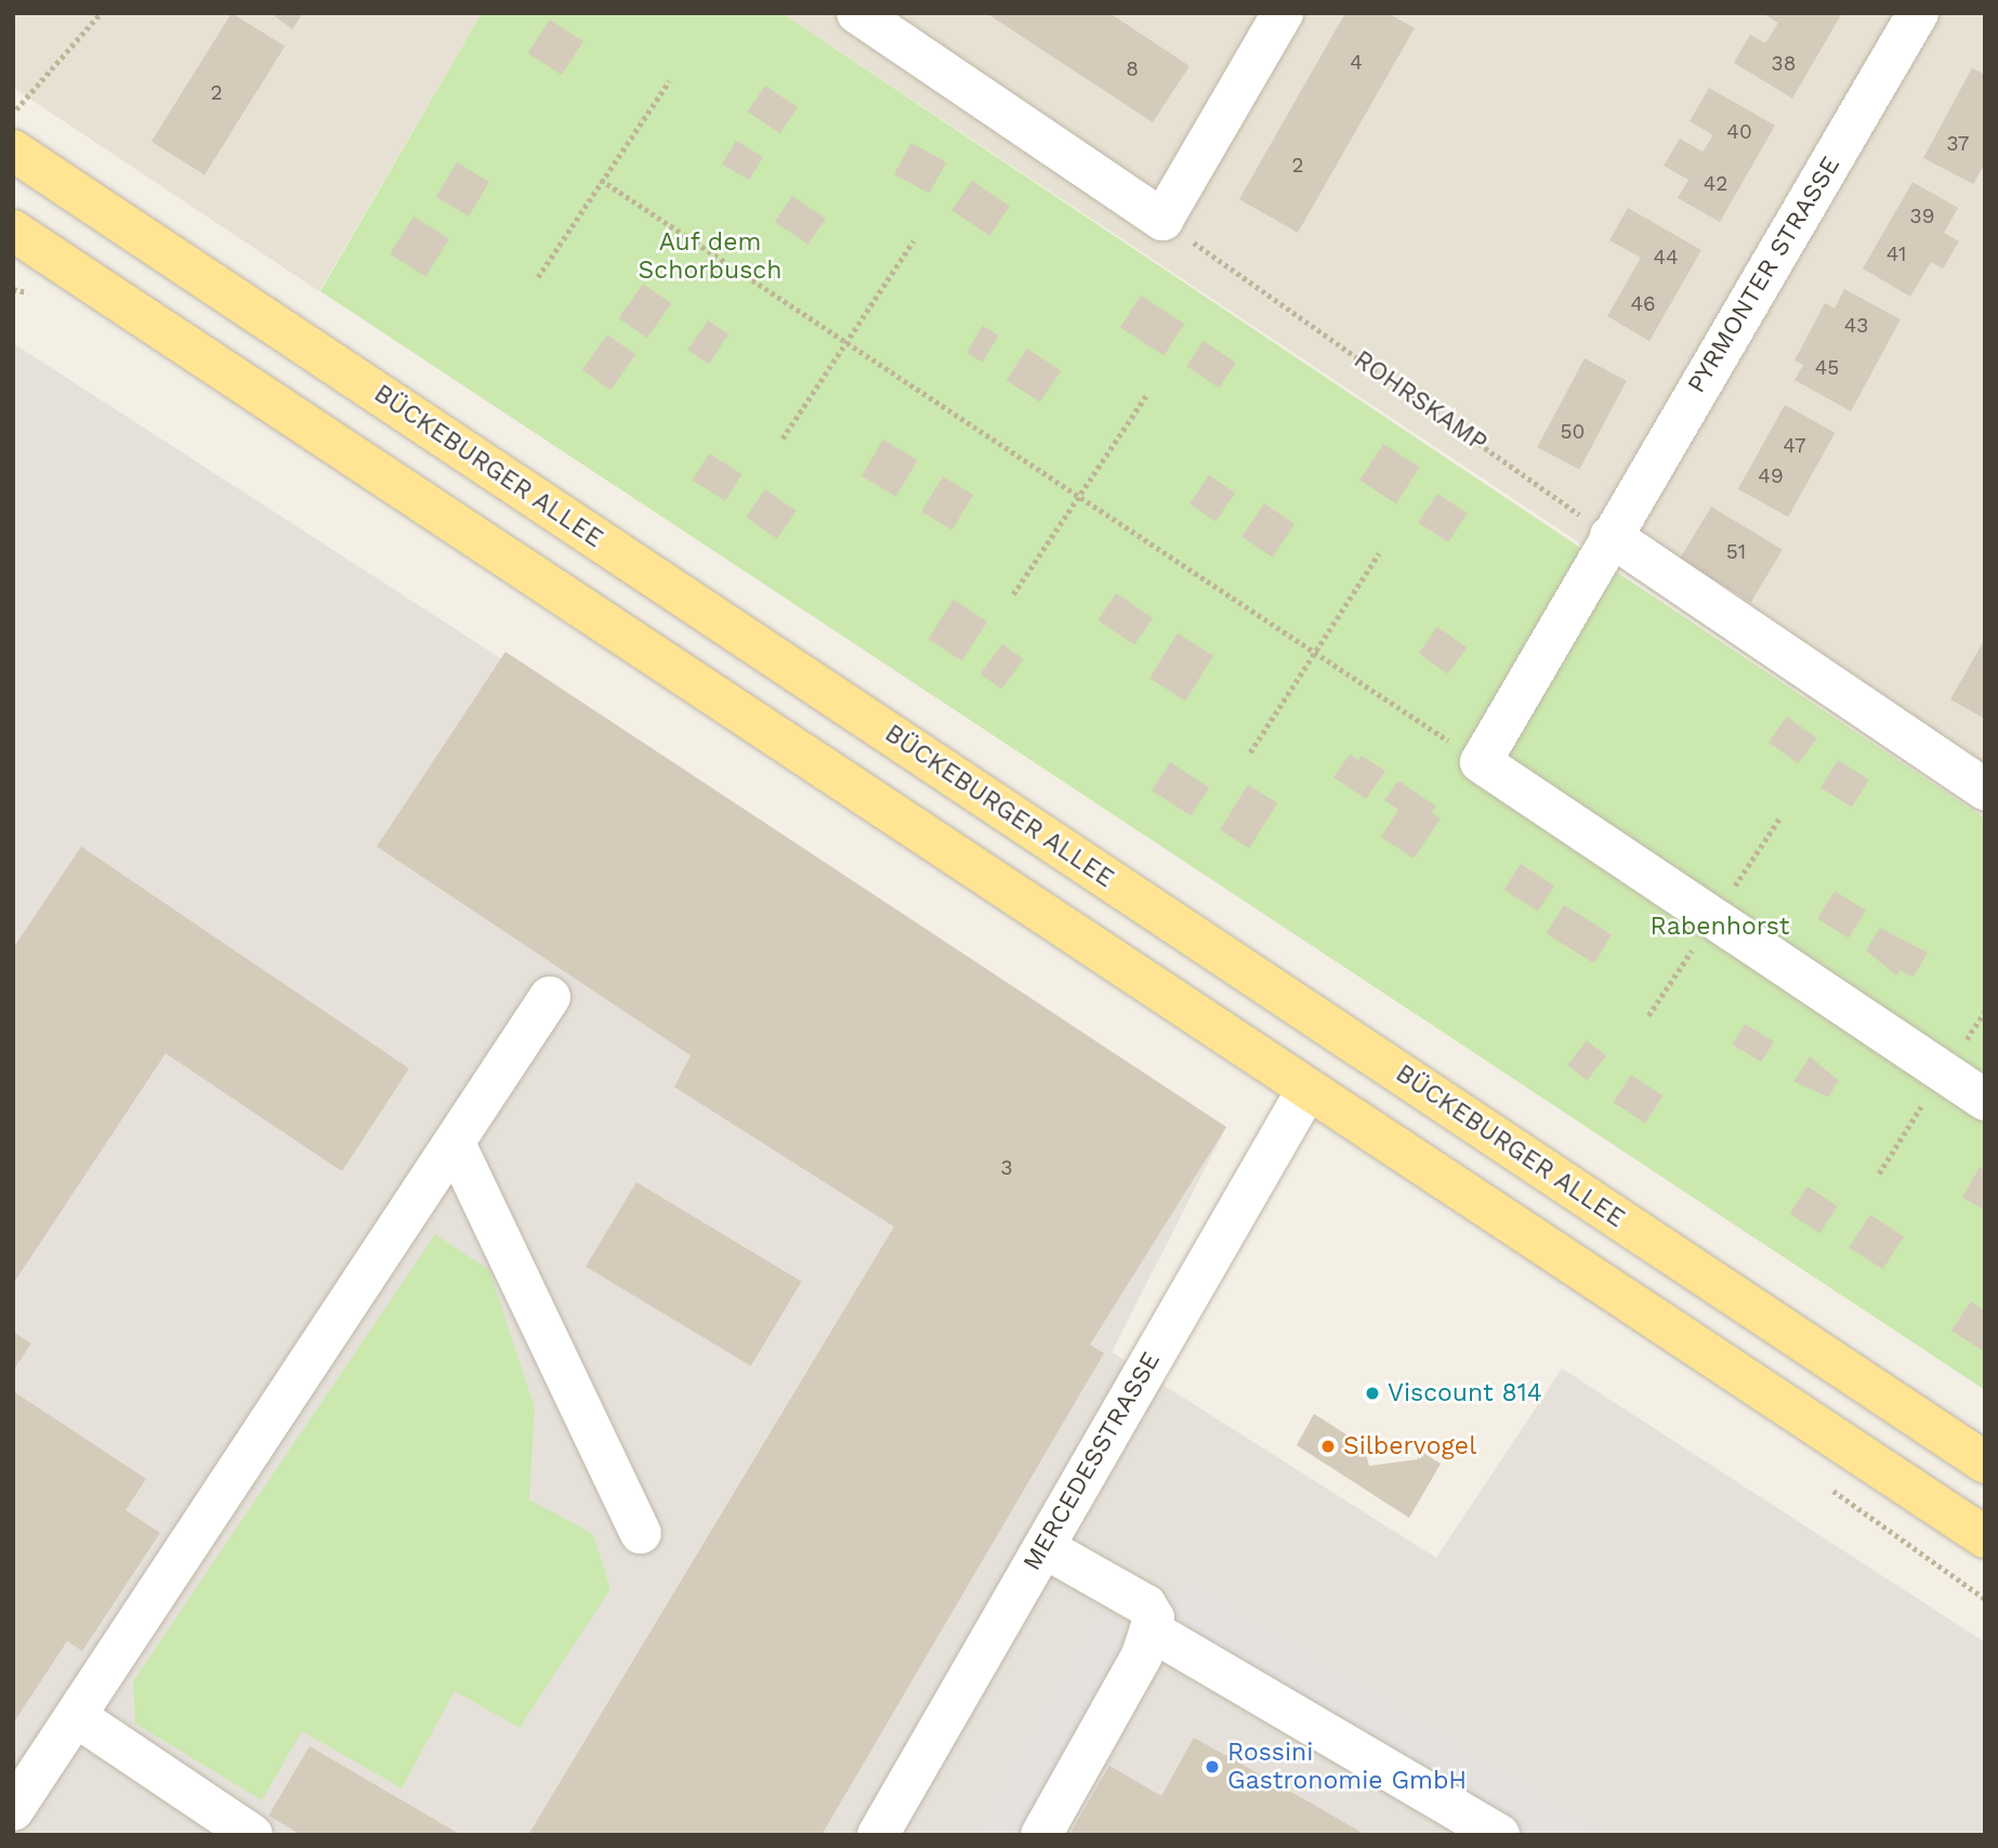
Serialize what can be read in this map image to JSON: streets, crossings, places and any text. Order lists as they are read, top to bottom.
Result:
{
  "streets": {
    "main road": ["BÜCKEBURGER ALLEE"],
    "street": ["PYRMONTER STRASSE", "MERCEDESSTRASSE"],
    "path": ["ROHRSKAMP"]
  },
  "crossings": [
    ["PYRMONTER STRASSE", "ROHRSKAMP"]
  ],
  "parks": ["Auf dem Schorbusch", "Rabenhorst"],
  "places": ["Viscount 814", "Silbervogel", "Rossini Gastronomie GmbH"],
  "house_numbers": [
    "4",
    "38",
    "8",
    "2",
    "40",
    "37",
    "2",
    "42",
    "39",
    "41",
    "44",
    "46",
    "43",
    "45",
    "50",
    "47",
    "49",
    "51",
    "3"
  ]
}
